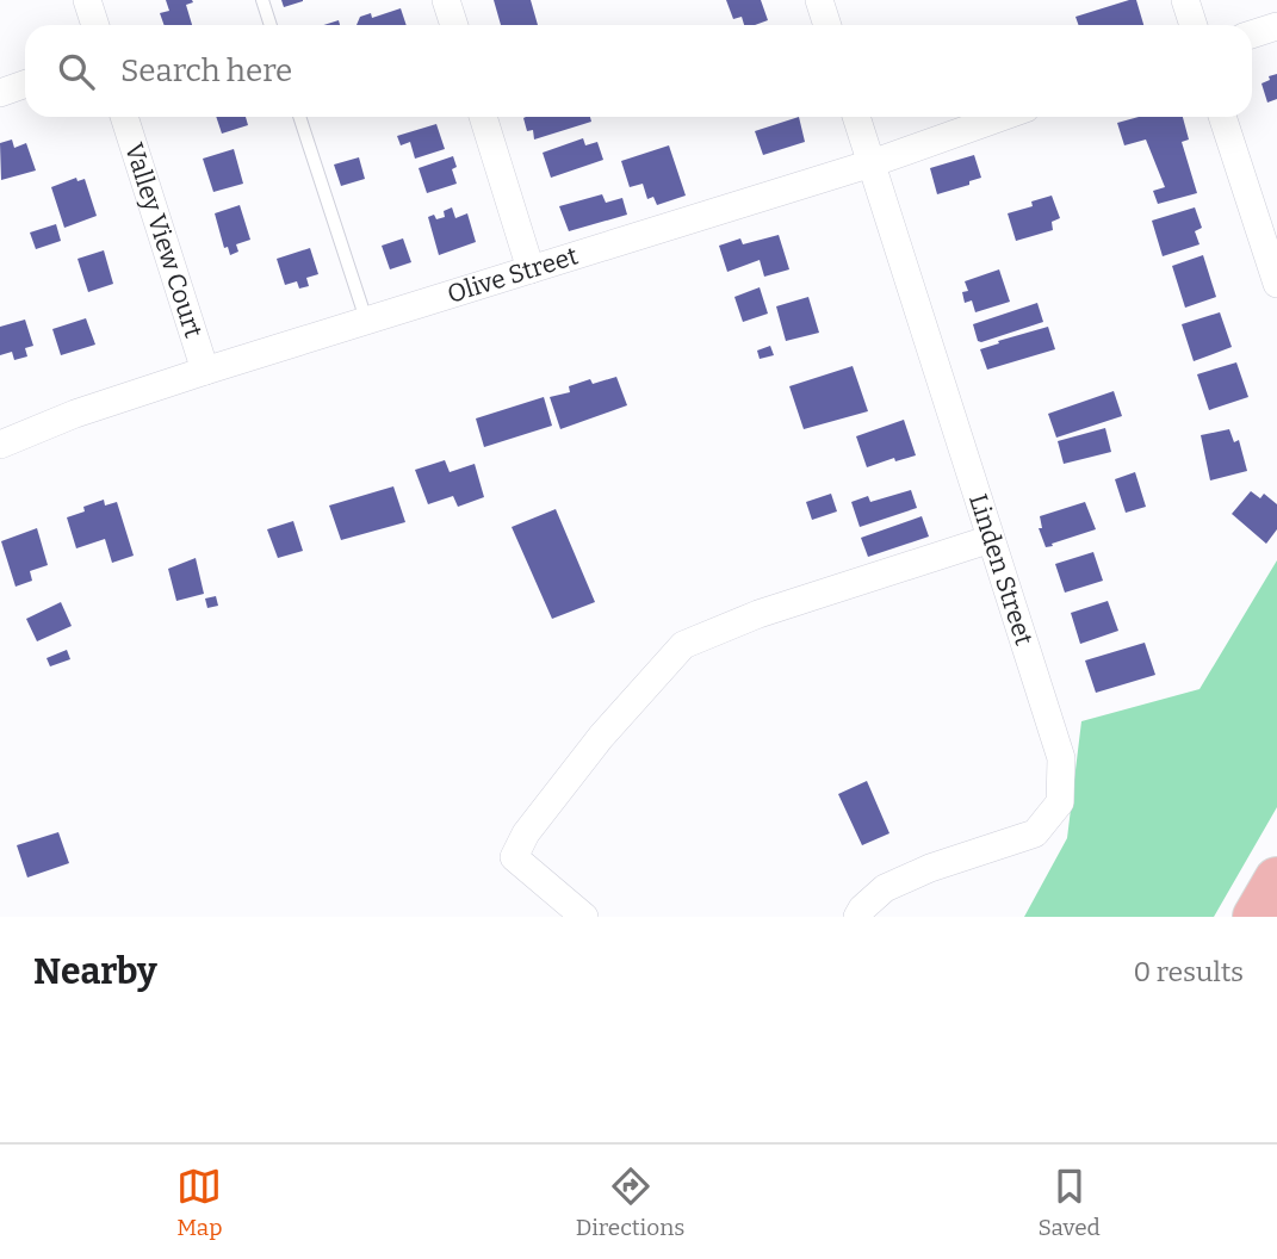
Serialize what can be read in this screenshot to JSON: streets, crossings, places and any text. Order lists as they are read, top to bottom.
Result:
{
  "streets": {
    "street": ["Valley View Court", "Olive Street", "Linden Street"]
  },
  "crossings": [
    ["Valley View Court", "Olive Street"],
    ["Olive Street", "Linden Street"]
  ],
  "page": {
    "search": "Search here",
    "heading": ["Nearby", "0 results"],
    "nav": ["Map", "Directions", "Saved"]
  }
}
